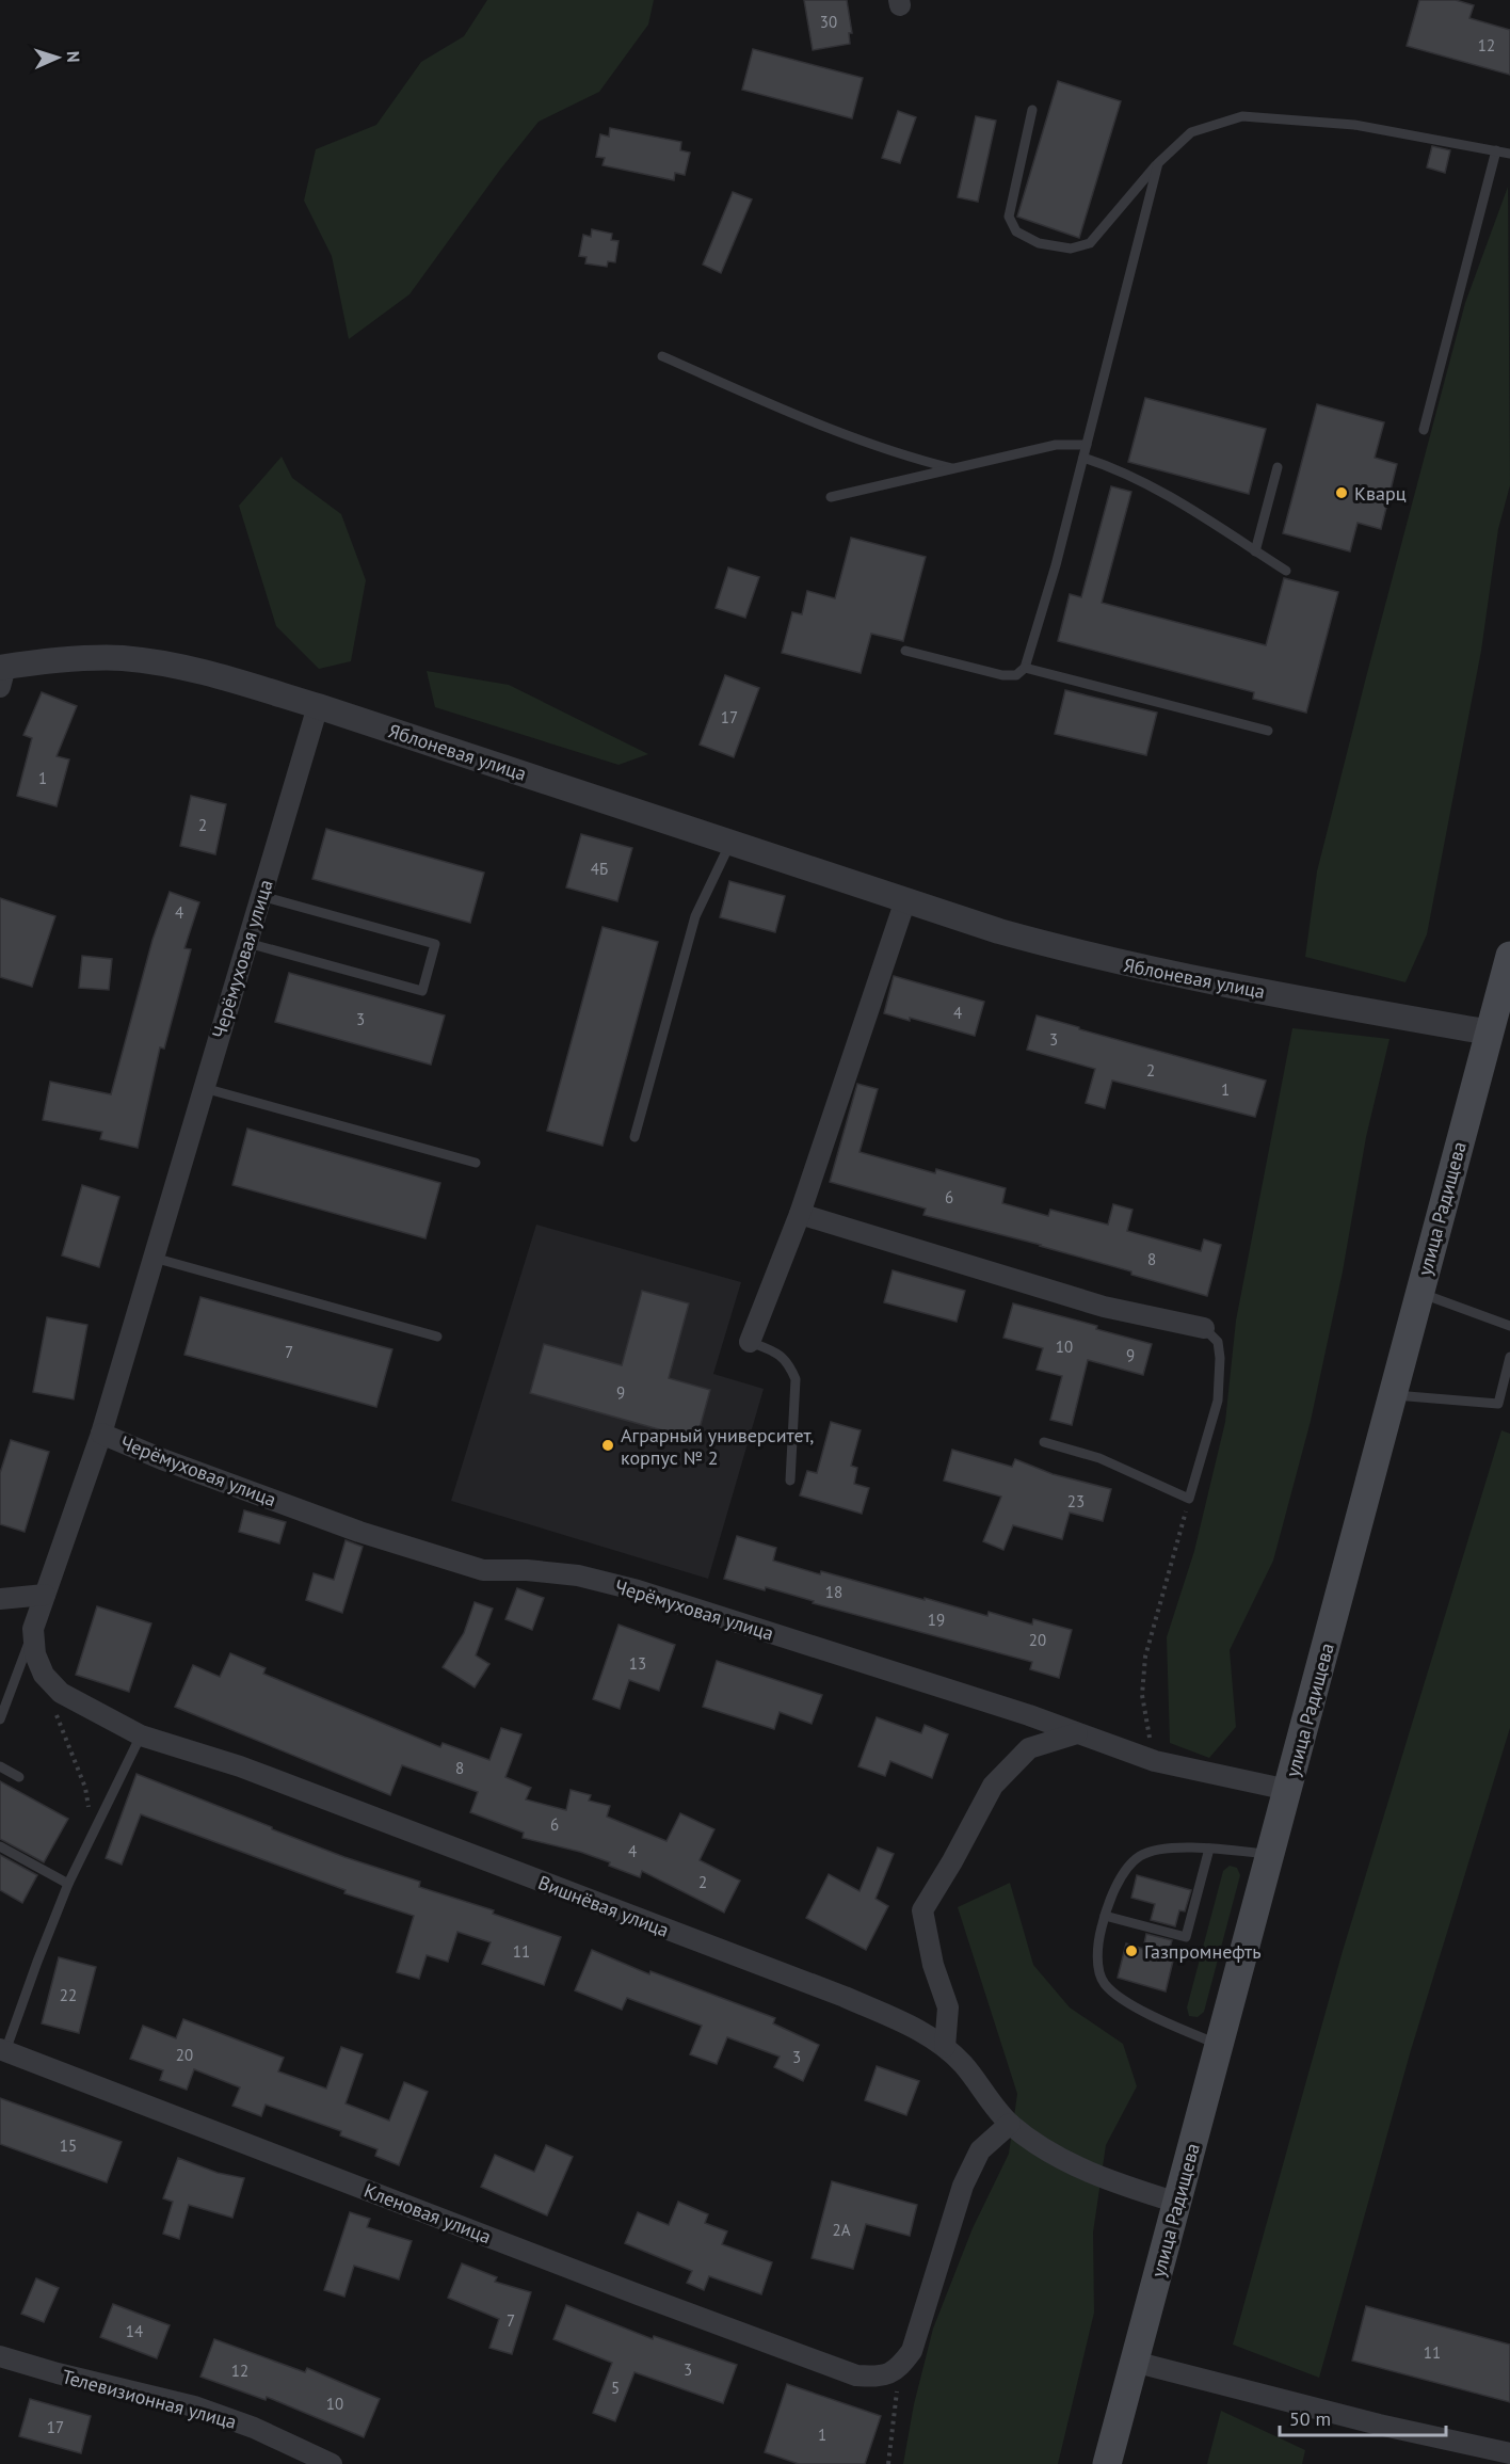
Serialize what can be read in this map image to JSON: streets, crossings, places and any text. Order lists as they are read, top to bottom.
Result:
{
  "streets": {
    "main road": ["улица Радищева"],
    "street": [
      "Яблоневая улица",
      "Черёмуховая улица",
      "Вишнёвая улица",
      "Кленовая улица",
      "Телевизионная улица"
    ]
  },
  "crossings": [
    ["Яблоневая улица", "Черёмуховая улица"],
    ["Яблоневая улица", "улица Радищева"],
    ["Черёмуховая улица", "улица Радищева"],
    ["улица Радищева", "Вишнёвая улица"]
  ],
  "places": ["Кварц", "Аграрный университет, корпус № 2", "Газпромнефть"],
  "house_numbers": [
    "30",
    "12",
    "17",
    "1",
    "2",
    "4Б",
    "4",
    "4",
    "3",
    "3",
    "2",
    "1",
    "6",
    "8",
    "10",
    "7",
    "9",
    "9",
    "23",
    "18",
    "19",
    "20",
    "13",
    "8",
    "6",
    "4",
    "2",
    "11",
    "22",
    "20",
    "3",
    "15",
    "2А",
    "7",
    "14",
    "11",
    "3",
    "12",
    "5",
    "10",
    "17",
    "1"
  ],
  "scale_bar": "50 m",
  "north": "right"
}
